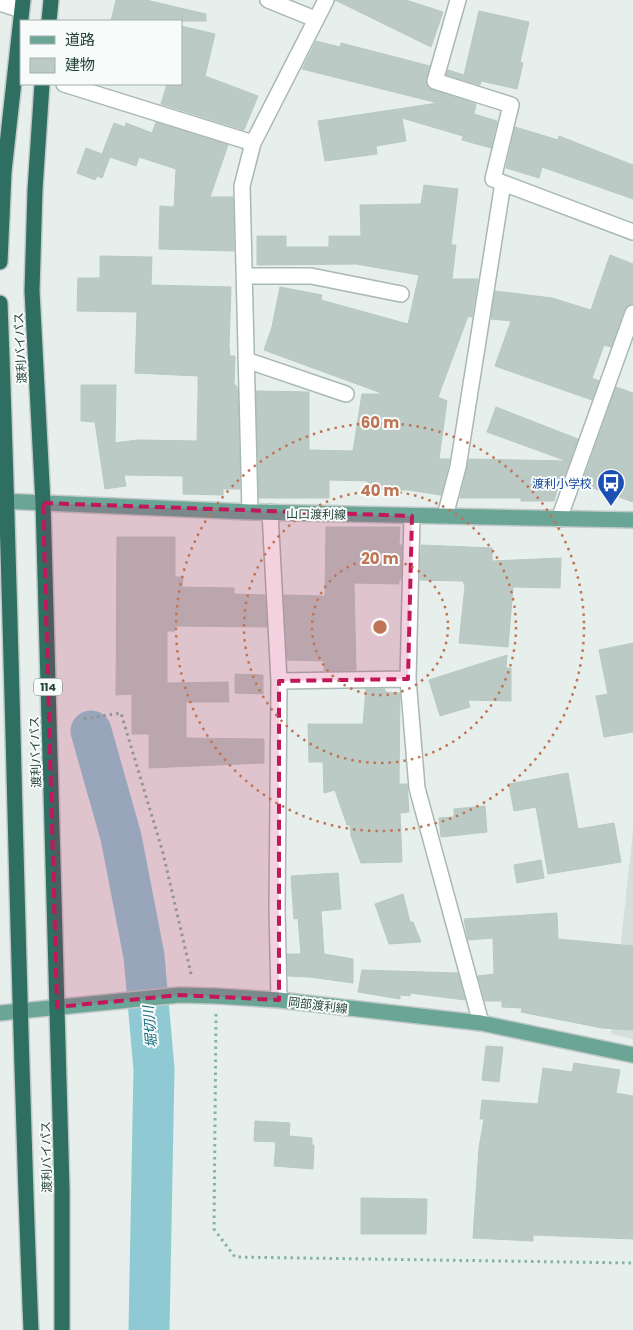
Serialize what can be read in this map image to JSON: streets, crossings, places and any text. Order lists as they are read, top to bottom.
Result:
{
  "streets": {
    "highway": ["渡利バイパス", "114"],
    "main road": ["山口渡利線", "岡部渡利線"]
  },
  "crossings": [
    ["渡利バイパス", "山口渡利線"],
    ["渡利バイパス", "岡部渡利線"]
  ],
  "water": ["堀切川"],
  "places": {
    "bus stop": ["渡利小学校"]
  },
  "legend": ["道路", "建物"],
  "rings": ["60 m", "40 m", "20 m"]
}
